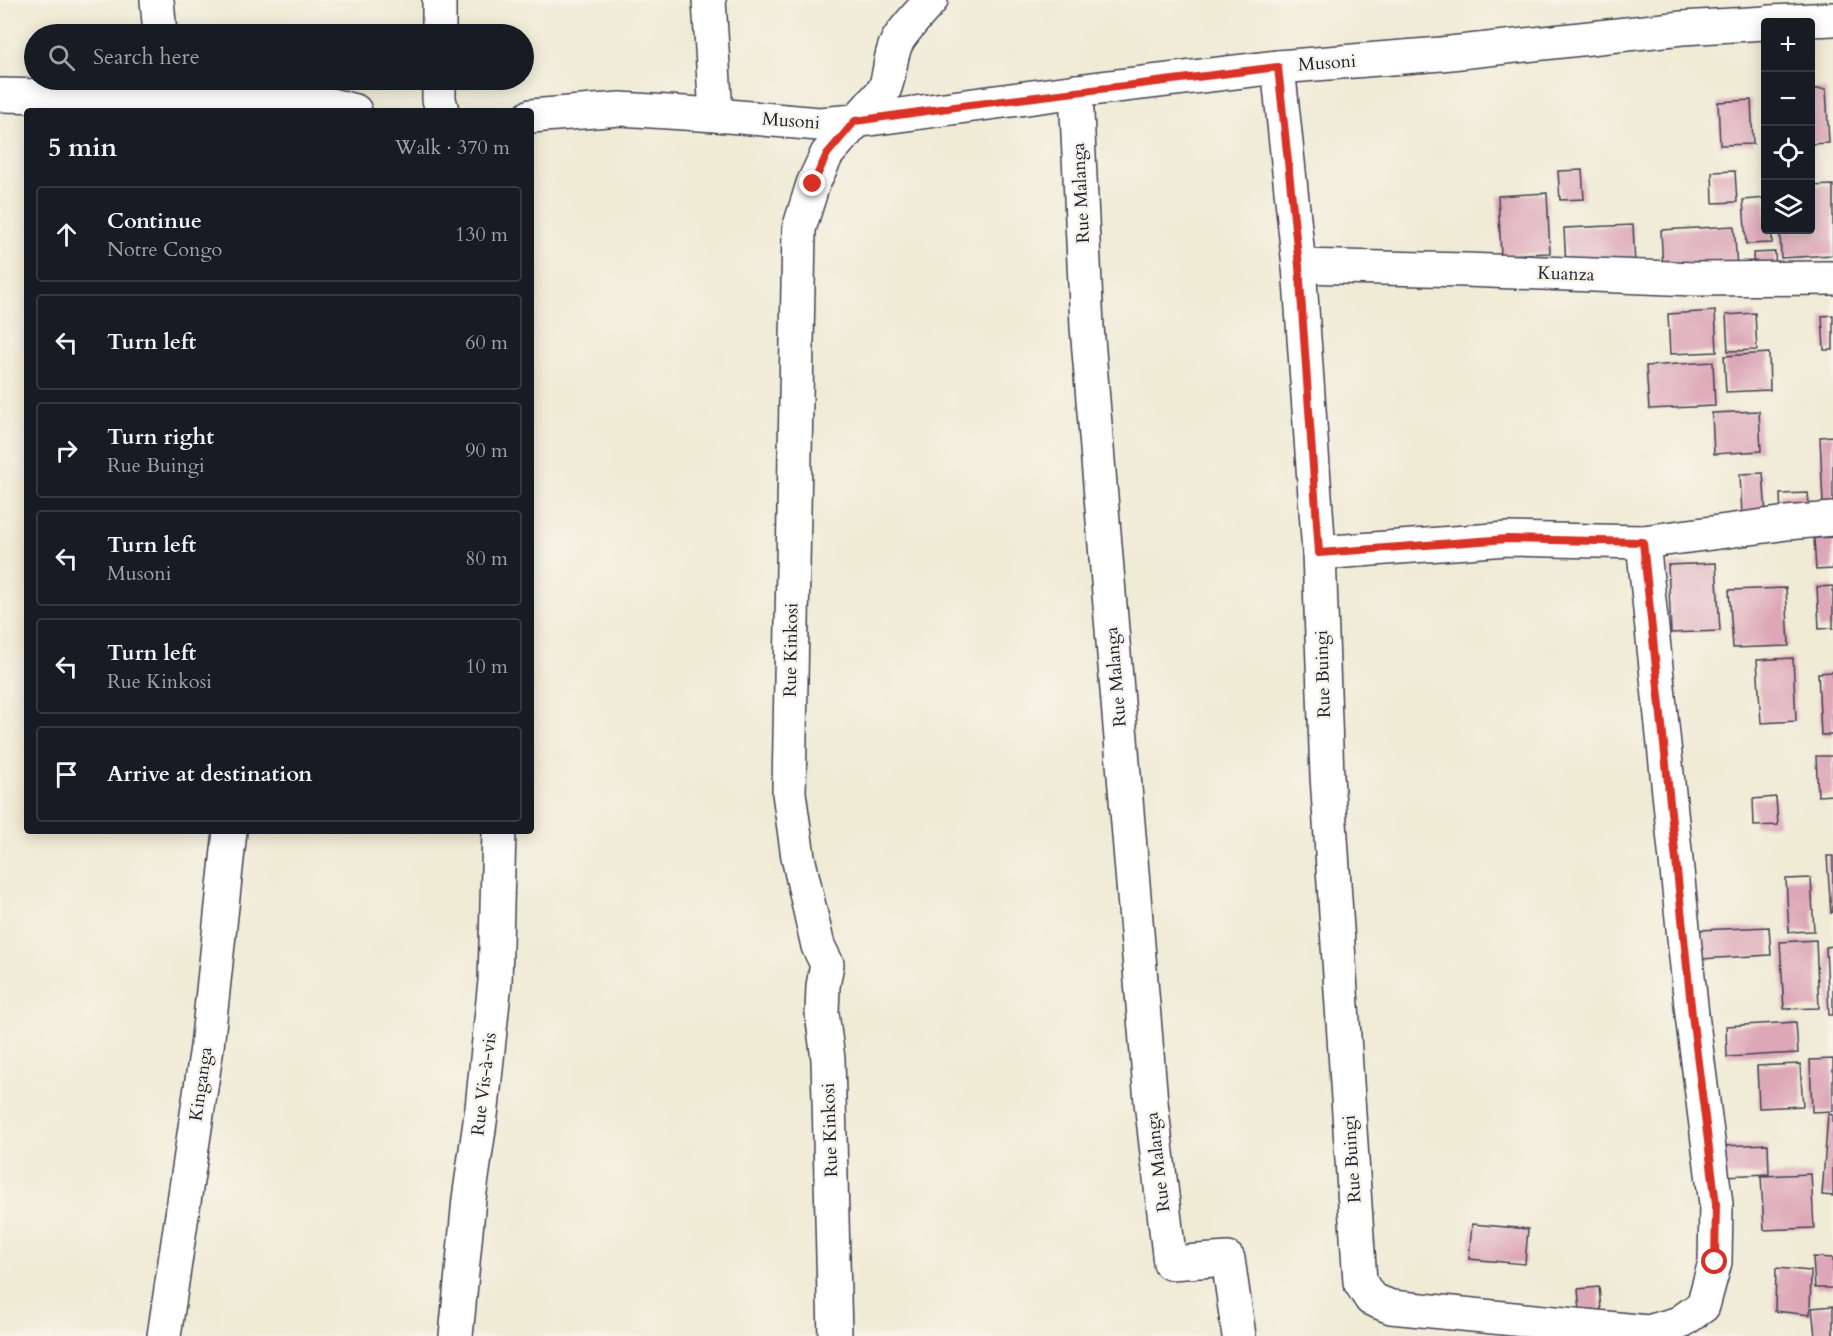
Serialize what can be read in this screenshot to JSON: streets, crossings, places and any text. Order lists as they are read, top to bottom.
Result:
{
  "streets": {
    "street": [
      "Musoni",
      "Rue Malanga",
      "Kuanza",
      "Rue Kinkosi",
      "Rue Buingi",
      "Kinganga",
      "Rue Vis-à-vis"
    ]
  },
  "crossings": [
    ["Musoni", "Rue Malanga"],
    ["Musoni", "Rue Kinkosi"],
    ["Musoni", "Rue Buingi"],
    ["Kuanza", "Rue Buingi"]
  ],
  "page": {
    "map_buttons": ["+", "−"],
    "search": "Search here",
    "heading": ["5 min", "Walk · 370 m"],
    "list": [
      ["Continue", "Notre Congo", "130 m"],
      ["Turn left", "60 m"],
      ["Turn right", "Rue Buingi", "90 m"],
      ["Turn left", "Musoni", "80 m"],
      ["Turn left", "Rue Kinkosi", "10 m"],
      "Arrive at destination"
    ]
  }
}
